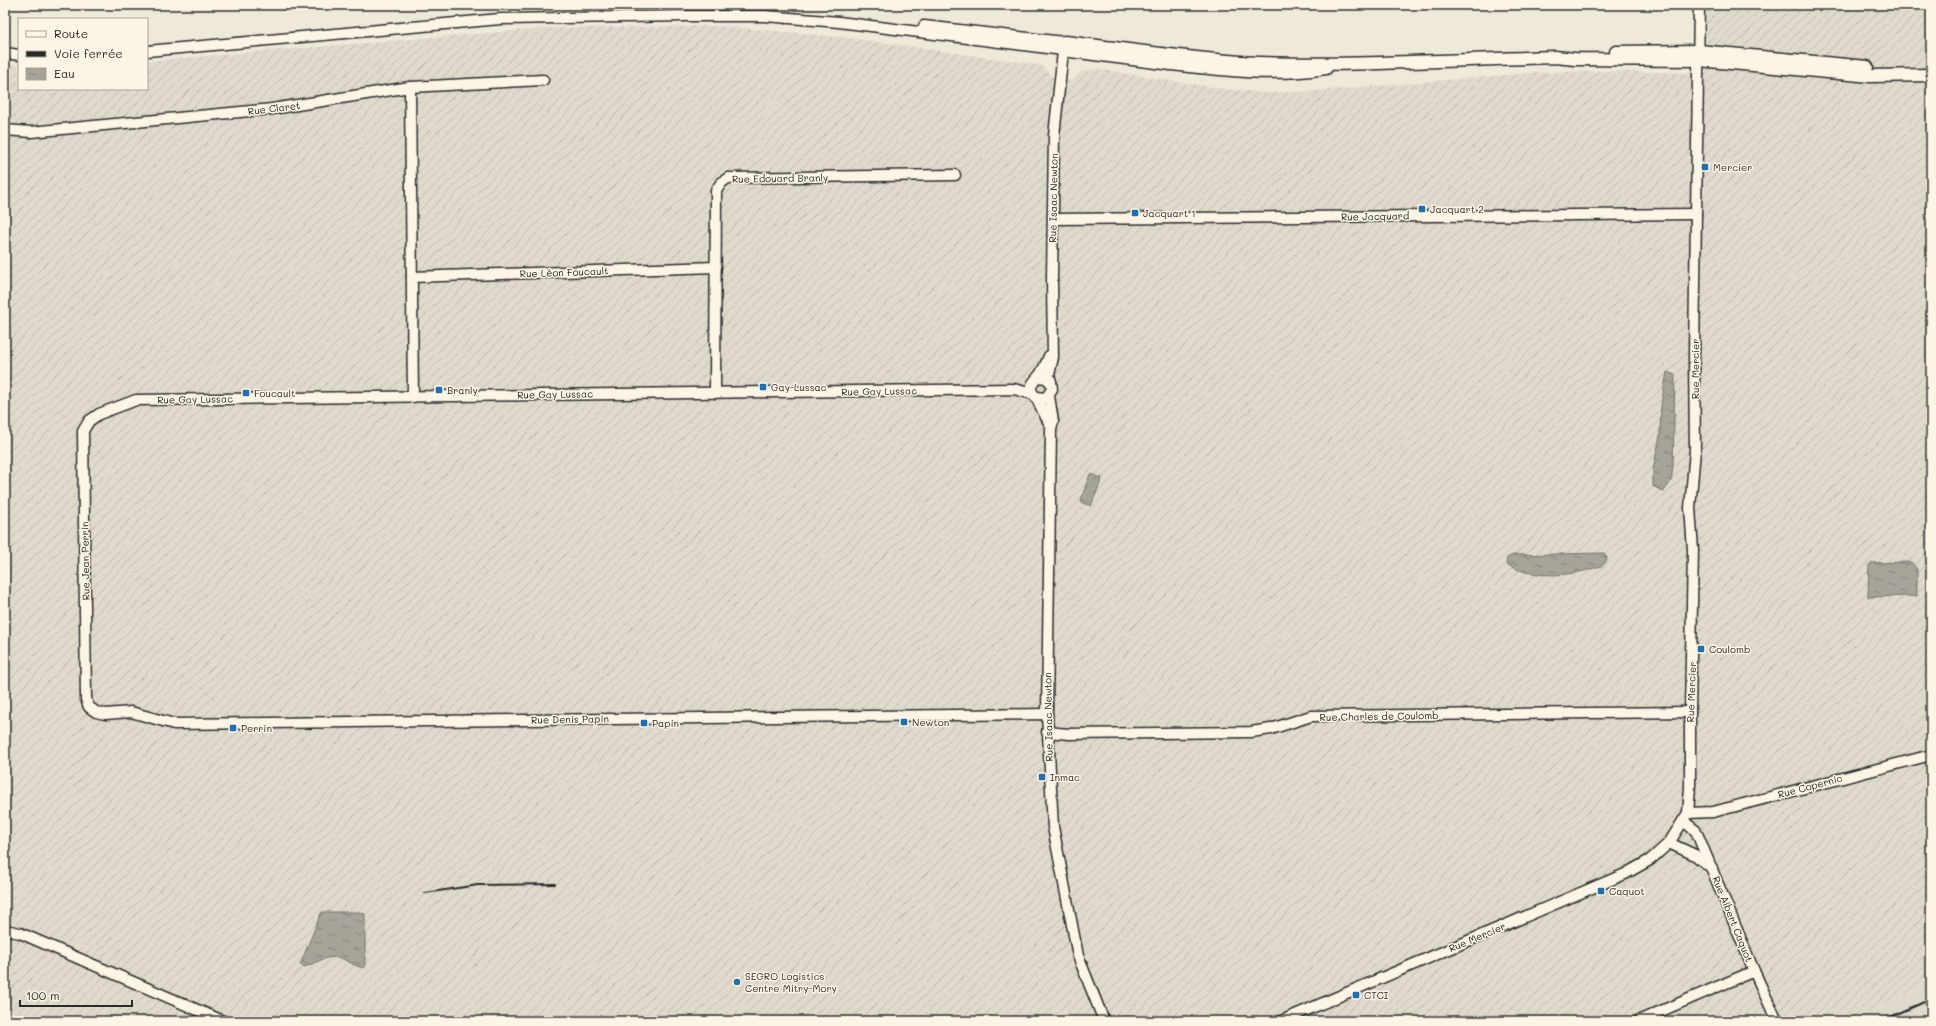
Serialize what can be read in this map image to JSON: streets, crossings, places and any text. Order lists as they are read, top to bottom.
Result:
{
  "streets": {
    "street": [
      "Rue Claret",
      "Rue Edouard Branly",
      "Rue Isaac Newton",
      "Rue Jacquard",
      "Rue Léon Foucault",
      "Rue Mercier",
      "Rue Gay Lussac",
      "Rue Jean Perrin",
      "Rue Charles de Coulomb",
      "Rue Denis Papin",
      "Rue Copernic",
      "Rue Albert Caquot"
    ]
  },
  "crossings": [
    ["Rue Edouard Branly", "Rue Léon Foucault"],
    ["Rue Edouard Branly", "Rue Gay Lussac"],
    ["Rue Isaac Newton", "Rue Jacquard"],
    ["Rue Isaac Newton", "Rue Gay Lussac"],
    ["Rue Isaac Newton", "Rue Charles de Coulomb"],
    ["Rue Isaac Newton", "Rue Denis Papin"],
    ["Rue Jacquard", "Rue Mercier"],
    ["Rue Mercier", "Rue Charles de Coulomb"],
    ["Rue Mercier", "Rue Copernic"],
    ["Rue Mercier", "Rue Albert Caquot"],
    ["Rue Gay Lussac", "Rue Jean Perrin"],
    ["Rue Jean Perrin", "Rue Denis Papin"],
    ["Rue Copernic", "Rue Albert Caquot"]
  ],
  "places": {
    "transit": [
      "Mercier",
      "Jacquart 2",
      "Jacquart 1",
      "Gay-Lussac",
      "Branly",
      "Foucault",
      "Coulomb",
      "Newton",
      "Papin",
      "Perrin",
      "Inmac",
      "Caquot",
      "CTCI"
    ],
    "other": ["SEGRO Logistics Centre Mitry-Mory"]
  },
  "legend": ["Route", "Voie ferrée", "Eau"],
  "scale_bar": "100 m"
}
